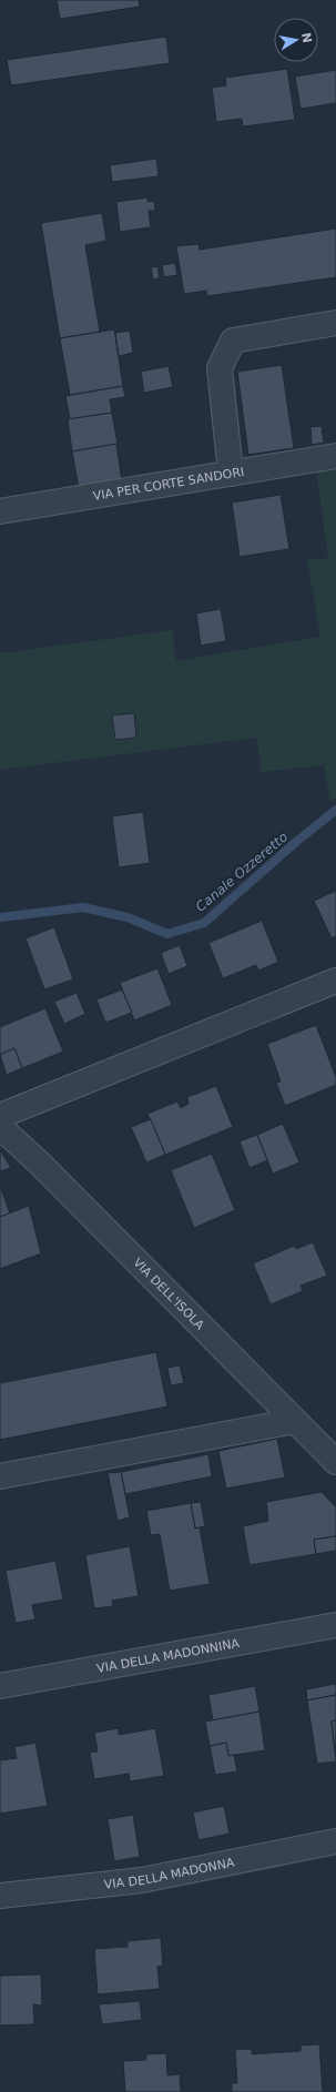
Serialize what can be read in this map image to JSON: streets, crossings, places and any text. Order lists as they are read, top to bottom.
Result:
{
  "streets": {
    "street": [
      "VIA PER CORTE SANDORI",
      "VIA DELL'ISOLA",
      "VIA DELLA MADONNINA",
      "VIA DELLA MADONNA"
    ]
  },
  "water": ["Canale Ozzeretto"],
  "north": "right"
}
